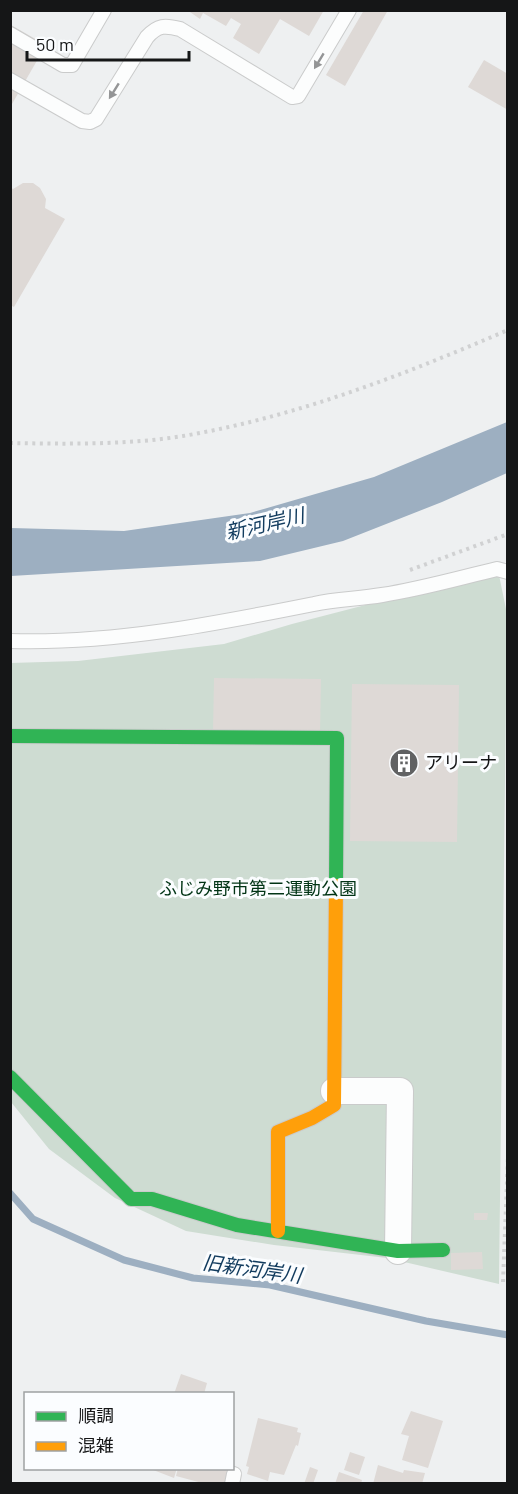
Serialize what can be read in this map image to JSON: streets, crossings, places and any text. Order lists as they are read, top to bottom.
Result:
{
  "water": ["新河岸川", "旧新河岸川"],
  "parks": ["ふじみ野市第二運動公園"],
  "places": {
    "building": ["アリーナ"]
  },
  "legend": ["順調", "混雑"],
  "scale_bar": "50 m"
}
